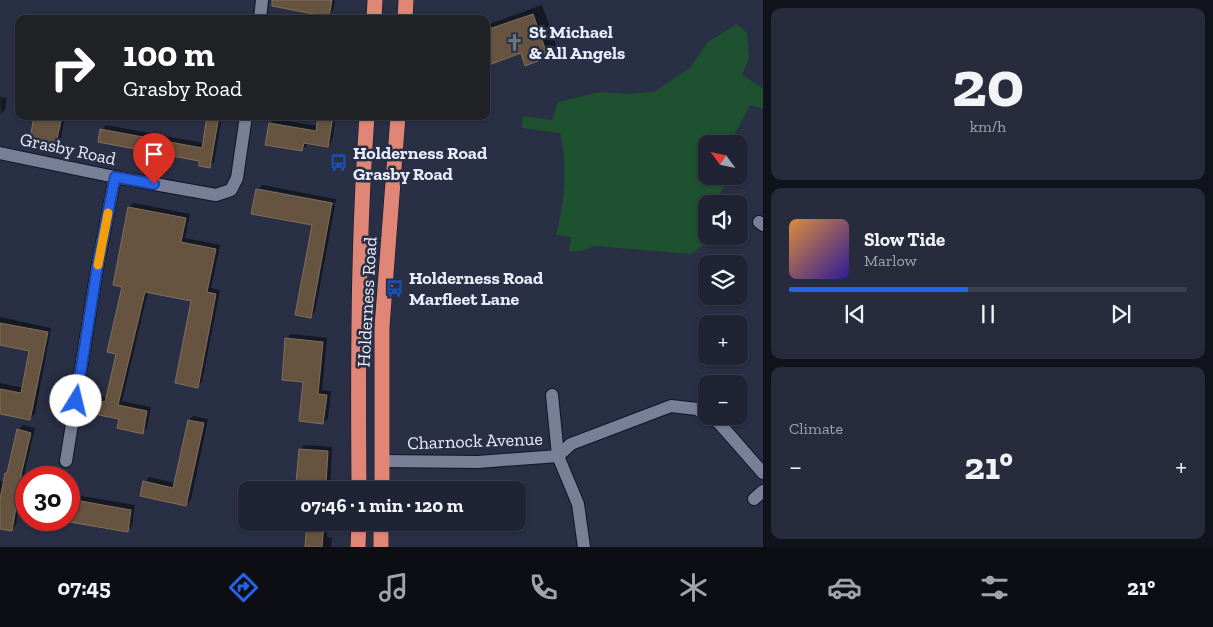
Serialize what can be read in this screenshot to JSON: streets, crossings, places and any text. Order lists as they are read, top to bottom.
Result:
{
  "streets": {
    "highway": ["Holderness Road"],
    "street": ["Grasby Road", "Charnock Avenue"]
  },
  "crossings": [
    ["Holderness Road", "Charnock Avenue"]
  ],
  "places": {
    "church": ["St Michael & All Angels"],
    "bus stop": ["Holderness Road Grasby Road", "Holderness Road Marfleet Lane"]
  },
  "north": "top left",
  "page": {
    "tile": [
      ["20", "km/h"],
      "Climate"
    ],
    "turn": ["100 m", "Grasby Road"],
    "map_buttons": ["+", "−"],
    "song": ["Slow Tide", "Marlow"],
    "heat": ["−", "21°", "+"],
    "limit": "30",
    "trip": "07:46 · 1 min · 120 m",
    "tabs": ["07:45", "21°"]
  }
}
